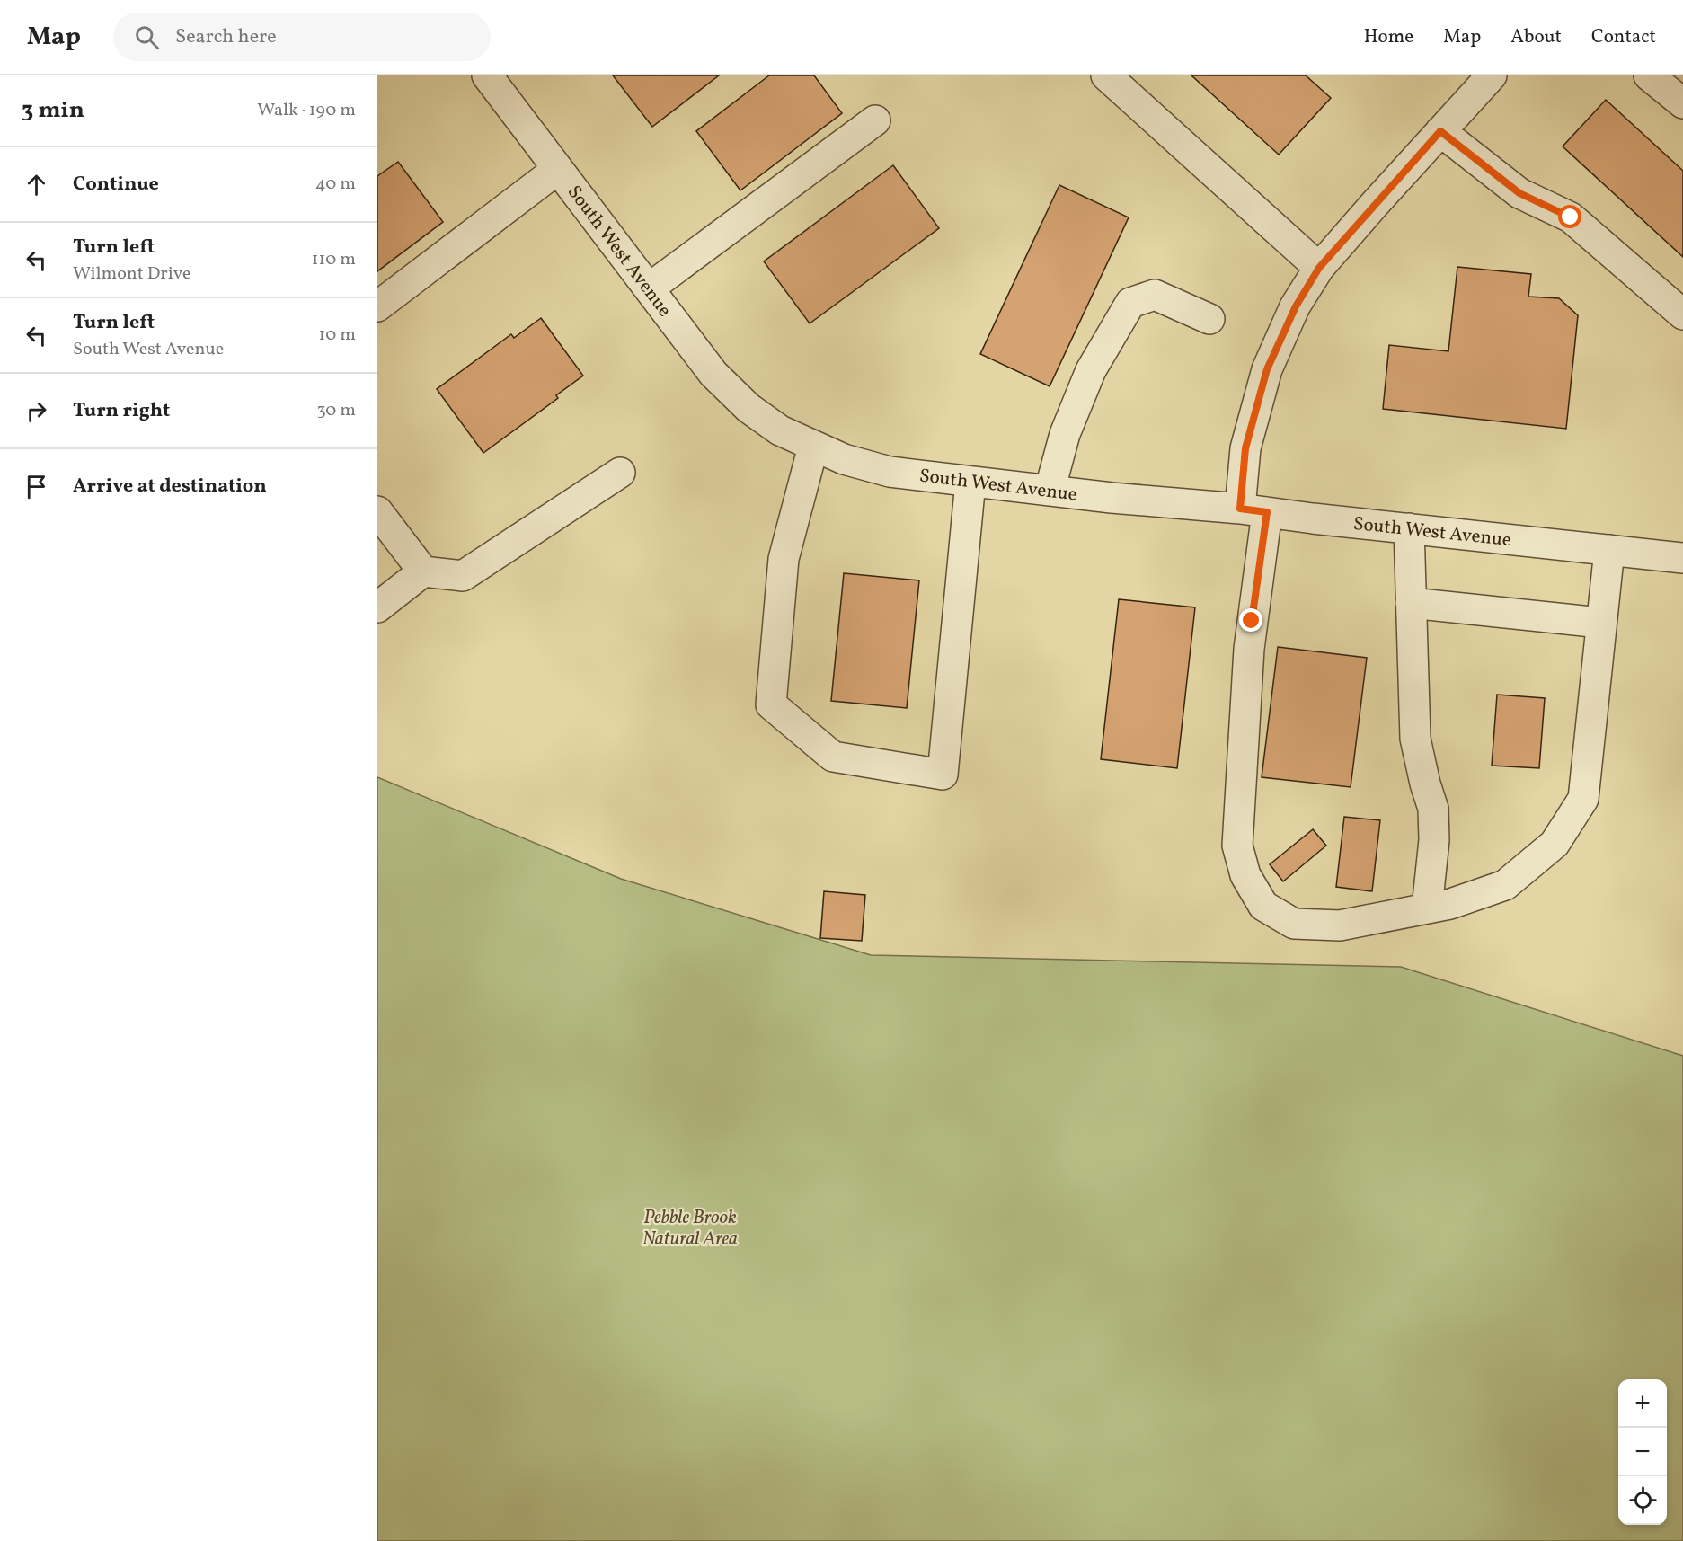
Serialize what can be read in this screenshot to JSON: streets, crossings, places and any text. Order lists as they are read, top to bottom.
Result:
{
  "streets": {
    "street": ["South West Avenue"]
  },
  "parks": ["Pebble Brook Natural Area"],
  "page": {
    "header": "Map",
    "search": "Search here",
    "nav": [
      "Home",
      "Map",
      "About",
      "Contact"
    ],
    "heading": ["3 min", "Walk · 190 m"],
    "list": [
      ["Continue", "40 m"],
      ["Turn left", "Wilmont Drive", "110 m"],
      ["Turn left", "South West Avenue", "10 m"],
      ["Turn right", "30 m"],
      "Arrive at destination"
    ],
    "map_buttons": ["+", "−"]
  }
}
